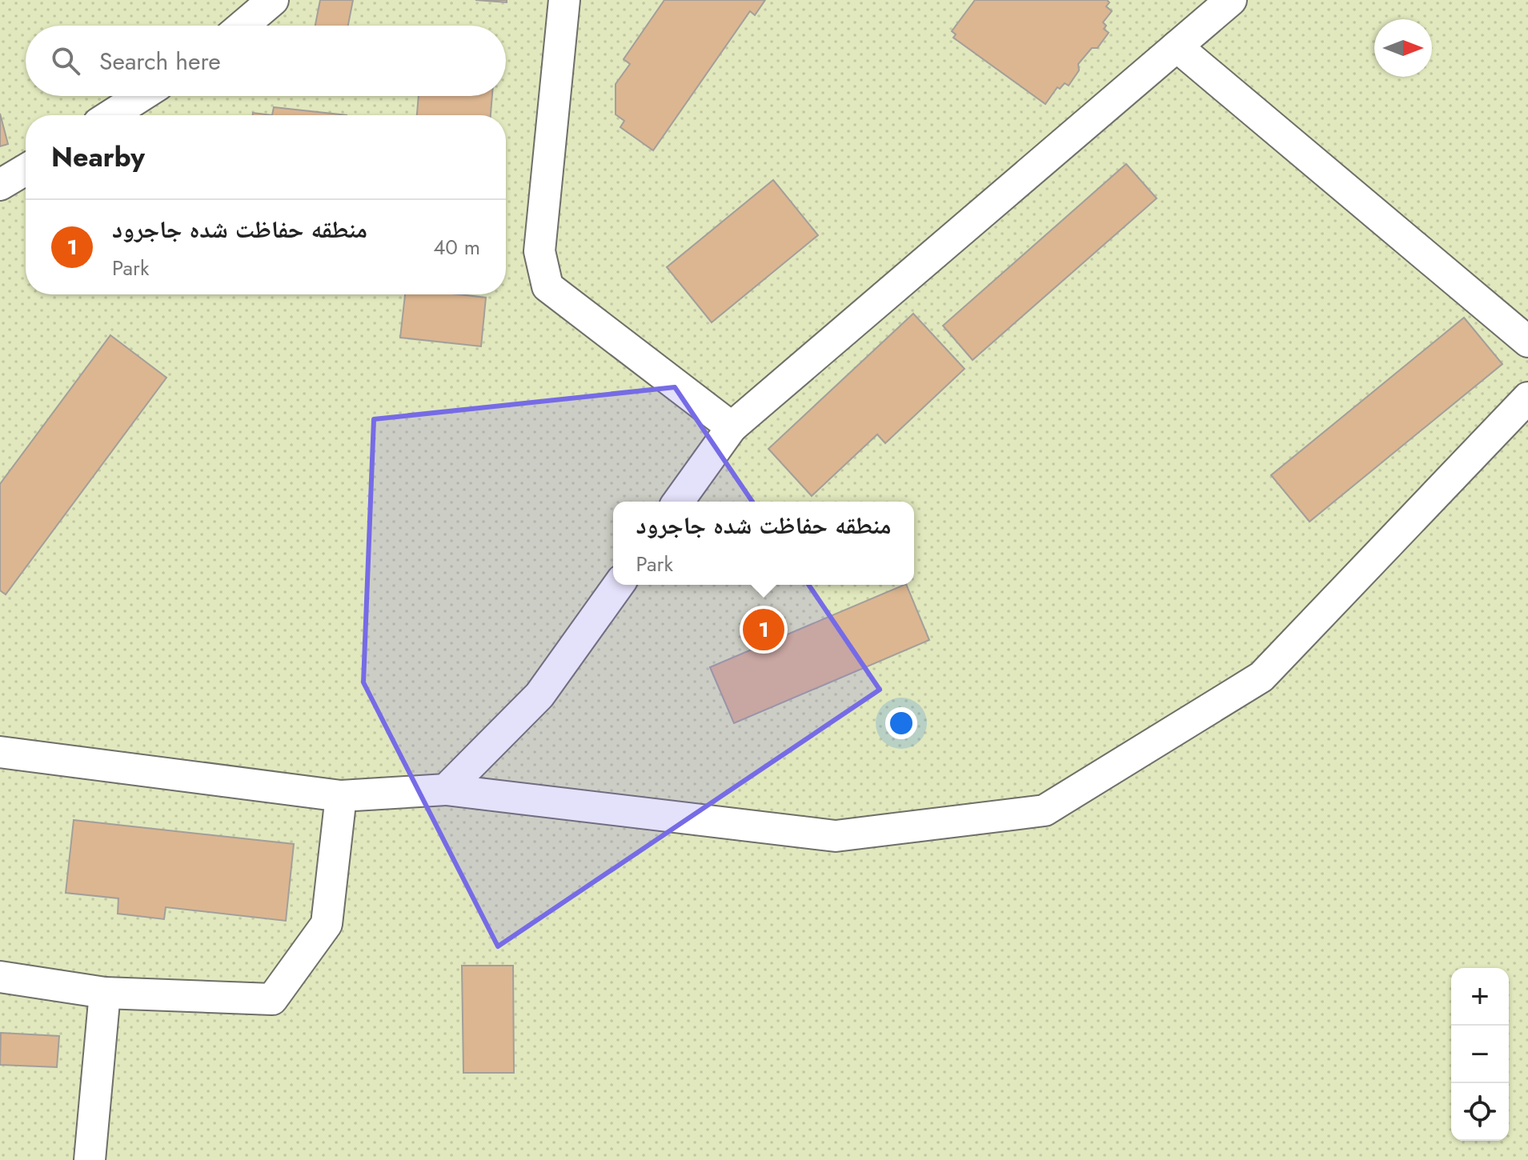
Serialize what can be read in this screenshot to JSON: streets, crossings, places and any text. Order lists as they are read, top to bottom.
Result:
{
  "north": "right",
  "page": {
    "search": "Search here",
    "heading": "Nearby",
    "list": [
      {
        "mark": "1",
        "name": "منطقه حفاظت شده جاجرود",
        "note": "Park",
        "value": "40 m"
      }
    ],
    "popup": ["منطقه حفاظت شده جاجرود", "Park"],
    "pins": "1",
    "map_buttons": ["+", "−"]
  }
}
